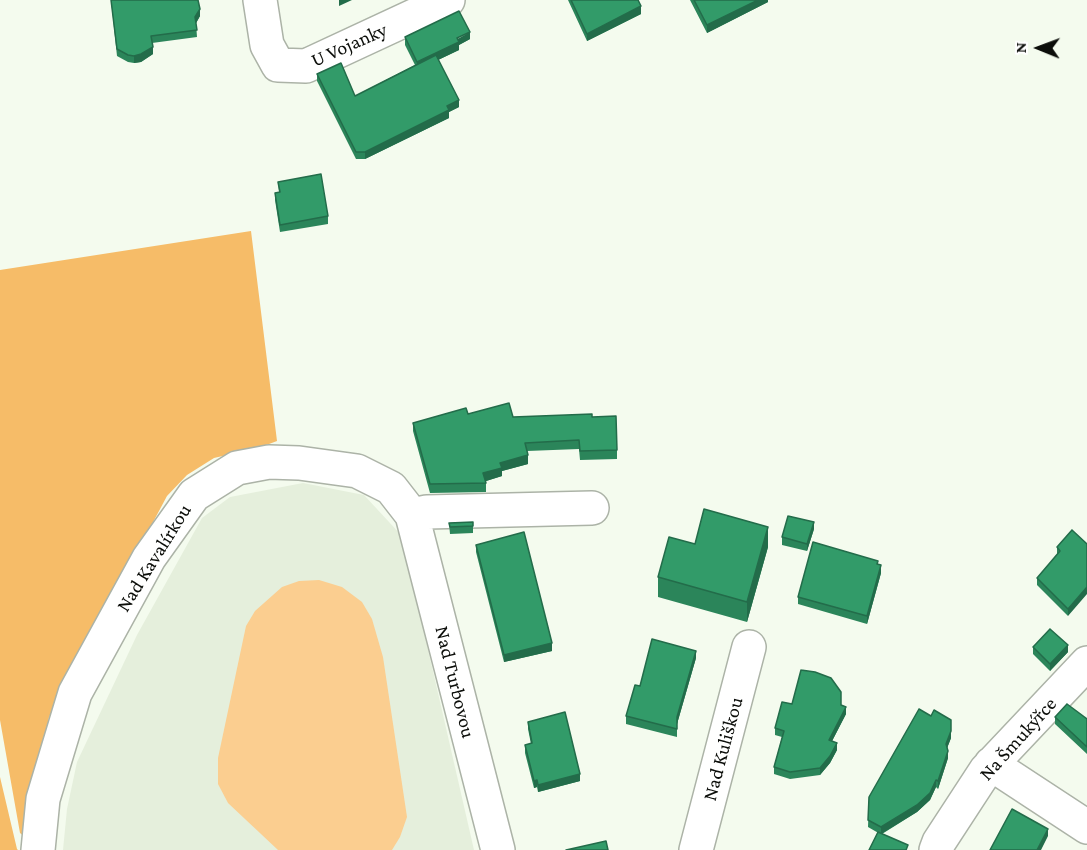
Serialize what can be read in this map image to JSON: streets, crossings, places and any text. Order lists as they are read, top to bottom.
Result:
{
  "streets": {
    "street": [
      "U Vojanky",
      "Nad Kavalírkou",
      "Nad Turbovou",
      "Na Šmukýřce",
      "Nad Kuliškou"
    ]
  },
  "crossings": [
    ["Nad Kavalírkou", "Nad Turbovou"]
  ],
  "north": "left"
}
